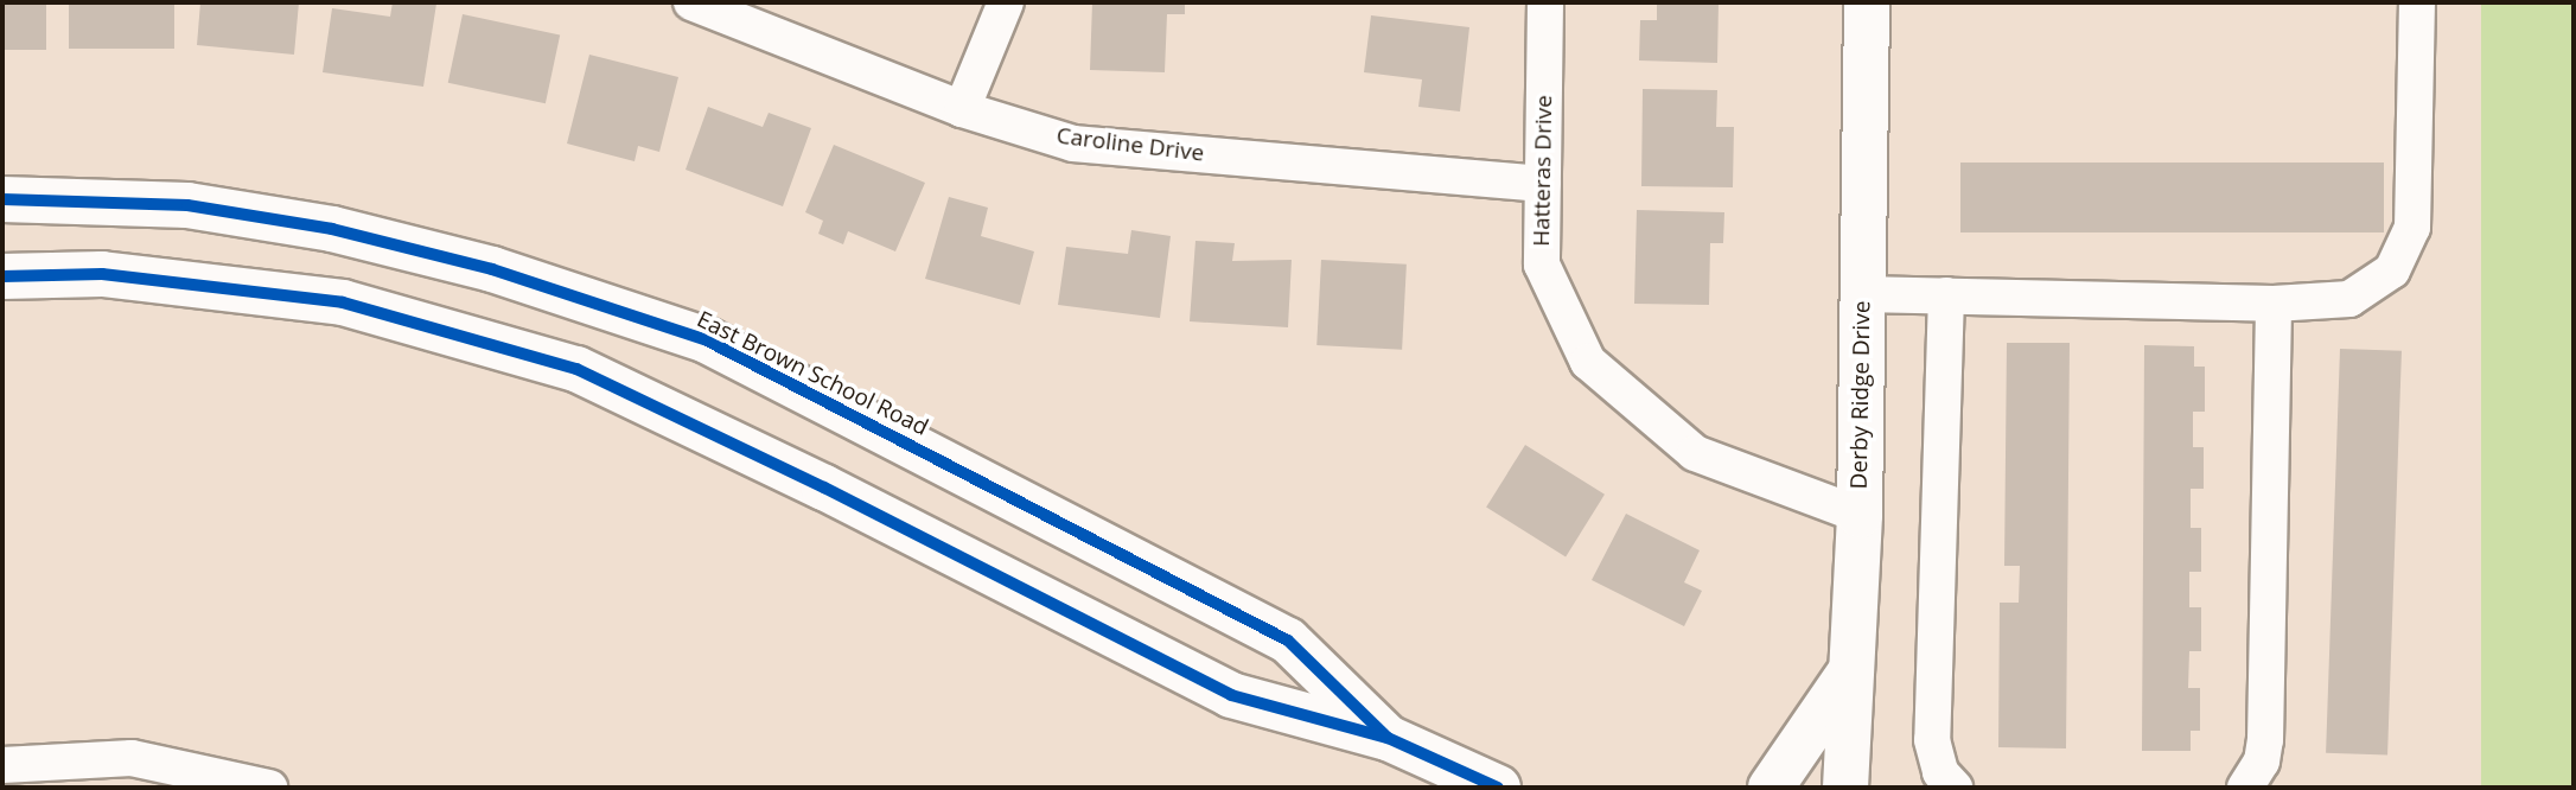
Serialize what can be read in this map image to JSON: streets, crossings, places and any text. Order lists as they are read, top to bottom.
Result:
{
  "streets": {
    "main road": ["East Brown School Road", "Derby Ridge Drive"],
    "street": ["Caroline Drive", "Hatteras Drive"]
  },
  "crossings": [
    ["Caroline Drive", "Hatteras Drive"],
    ["Hatteras Drive", "Derby Ridge Drive"]
  ]
}
